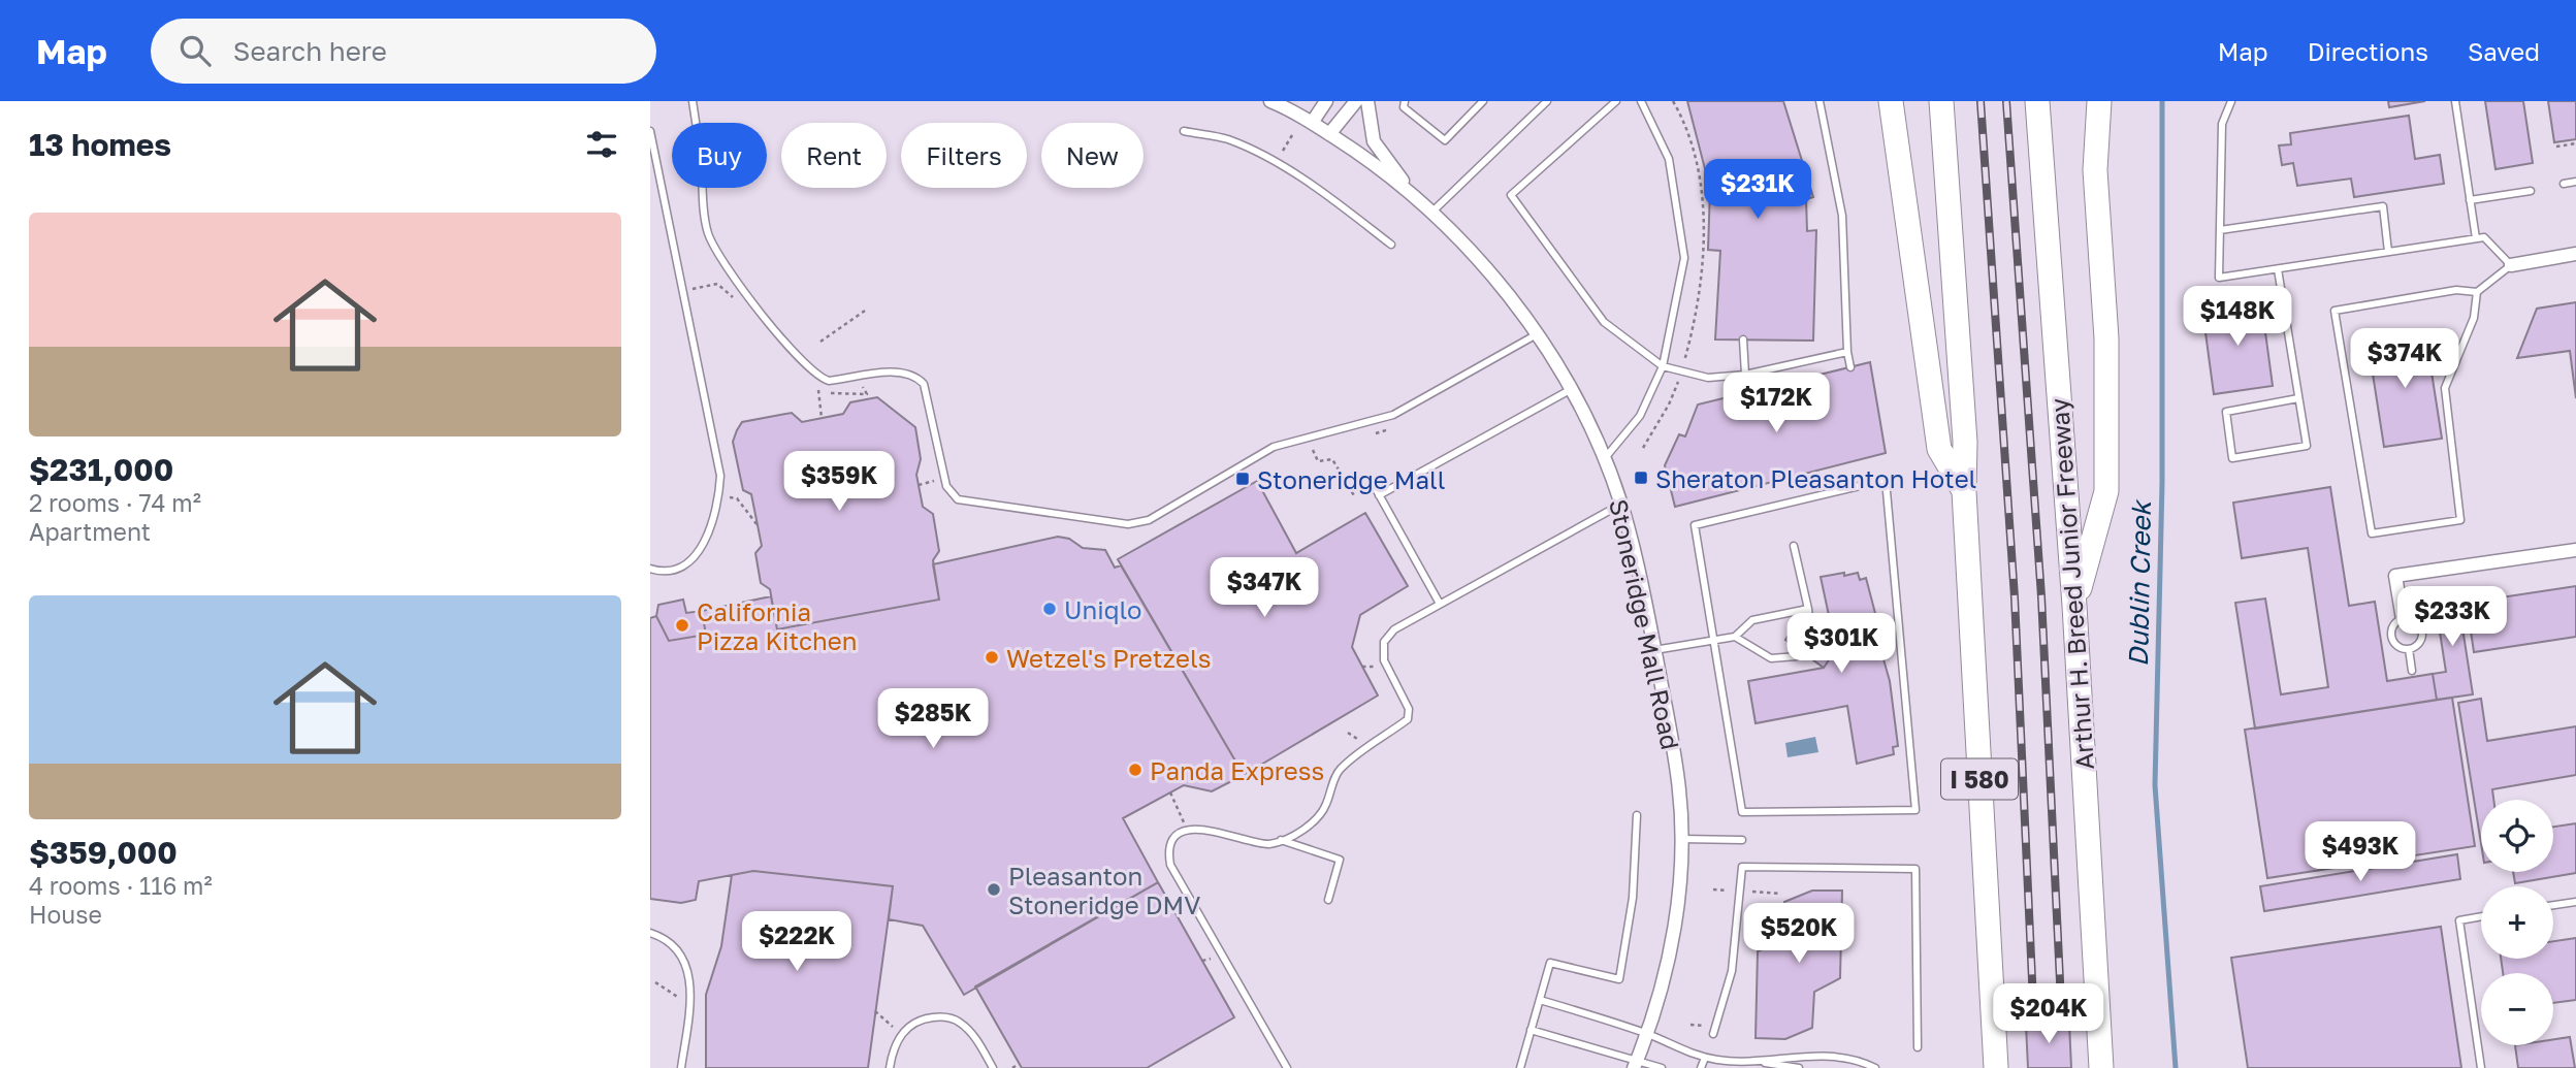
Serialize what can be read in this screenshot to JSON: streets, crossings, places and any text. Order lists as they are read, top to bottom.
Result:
{
  "streets": {
    "highway": ["Arthur H. Breed Junior Freeway", "I 580"],
    "street": ["Stoneridge Mall Road"]
  },
  "water": ["Dublin Creek"],
  "places": {
    "transit": ["Sheraton Pleasanton Hotel", "Stoneridge Mall"],
    "other": [
      "Uniqlo",
      "California Pizza Kitchen",
      "Wetzel's Pretzels",
      "Panda Express",
      "Pleasanton Stoneridge DMV"
    ]
  },
  "page": {
    "header": "Map",
    "search": "Search here",
    "nav": ["Map", "Directions", "Saved"],
    "heading": "13 homes",
    "chip": [
      "Buy",
      "Rent",
      "Filters",
      "New"
    ],
    "price": [
      "$231K",
      "$148K",
      "$374K",
      "$172K",
      "$359K",
      "$347K",
      "$233K",
      "$301K",
      "$285K",
      "$493K",
      "$520K",
      "$222K",
      "$204K"
    ],
    "list": [
      {
        "name": "$231,000",
        "note": "2 rooms · 74 m² · Apartment"
      },
      {
        "name": "$359,000",
        "note": "4 rooms · 116 m² · House"
      }
    ],
    "map_buttons": ["+", "−"]
  }
}
